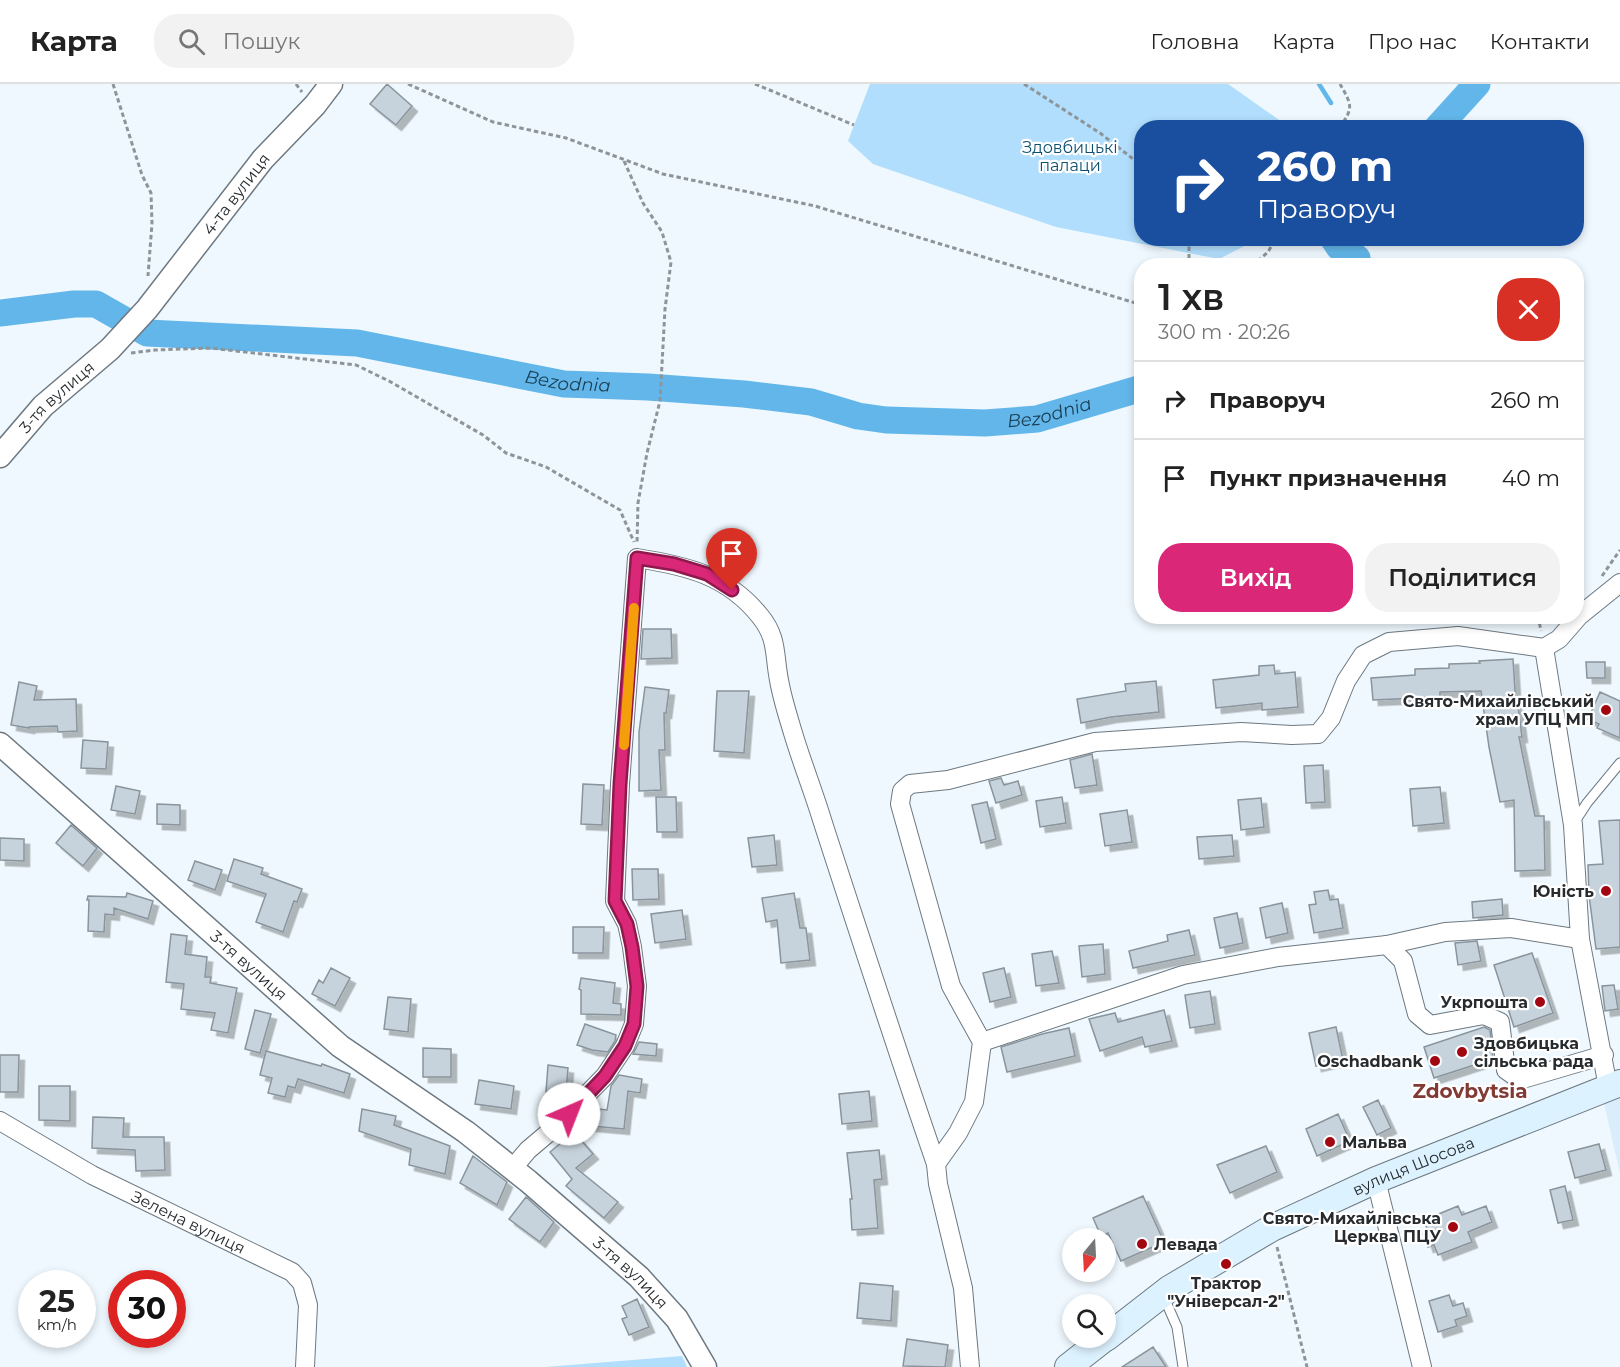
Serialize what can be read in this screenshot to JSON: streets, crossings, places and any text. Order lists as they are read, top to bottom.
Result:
{
  "streets": {
    "main road": ["вулиця Шосова"],
    "street": ["4-та вулиця", "3-тя вулиця", "Зелена вулиця"]
  },
  "crossings": [
    ["4-та вулиця", "3-тя вулиця"]
  ],
  "districts": ["Zdovbytsia"],
  "water": ["Bezodnia"],
  "parks": ["Здовбицькі палаци"],
  "places": [
    "Свято-Михайлівський храм УПЦ МП",
    "Юність",
    "Укрпошта",
    "Здовбицька сільська рада",
    "Oschadbank",
    "Мальва",
    "Свято-Михайлівська Церква ПЦУ",
    "Левада",
    "Трактор \"Універсал-2\""
  ],
  "north": "bottom",
  "page": {
    "header": "Карта",
    "search": "Пошук",
    "nav": [
      "Головна",
      "Карта",
      "Про нас",
      "Контакти"
    ],
    "turn": ["260 m", "Праворуч"],
    "heading": ["1 хв", "300 m · 20:26"],
    "list": [
      {
        "name": "Праворуч",
        "value": "260 m"
      },
      {
        "name": "Пункт призначення",
        "value": "40 m"
      }
    ],
    "buttons": ["Вихід", "Поділитися"],
    "speed": "25 km/h",
    "limit": "30"
  }
}
